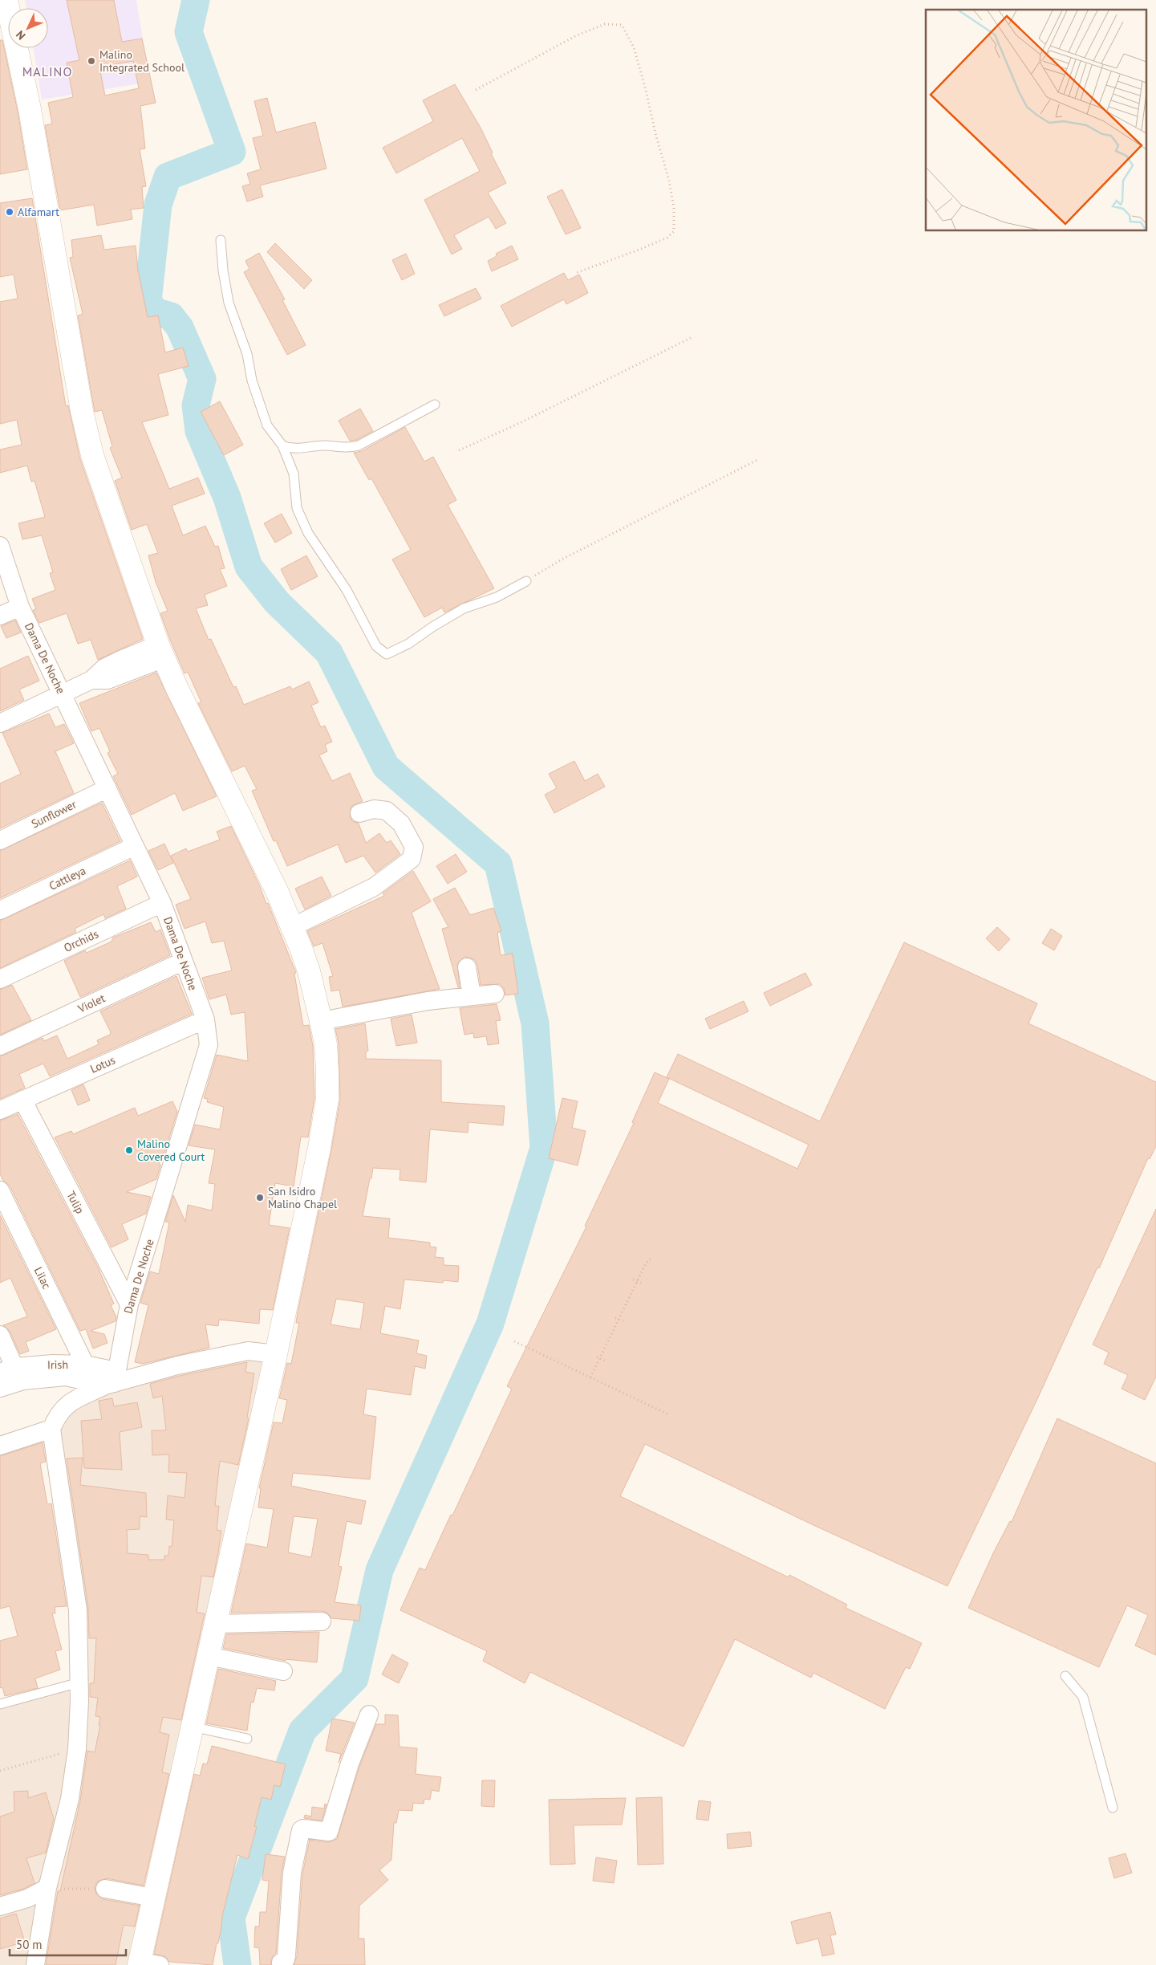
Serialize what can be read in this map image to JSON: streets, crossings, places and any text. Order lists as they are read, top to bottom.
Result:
{
  "streets": {
    "street": [
      "Dama De Noche",
      "Sunflower",
      "Cattleya",
      "Orchids",
      "Violet",
      "Lotus",
      "Tulip",
      "Lilac",
      "Irish"
    ]
  },
  "crossings": [
    ["Dama De Noche", "Sunflower"],
    ["Dama De Noche", "Cattleya"],
    ["Dama De Noche", "Orchids"],
    ["Dama De Noche", "Violet"],
    ["Dama De Noche", "Lotus"],
    ["Dama De Noche", "Tulip"],
    ["Dama De Noche", "Irish"],
    ["Lotus", "Tulip"],
    ["Lilac", "Irish"]
  ],
  "districts": ["MALINO"],
  "places": [
    "Malino Integrated School",
    "Alfamart",
    "Malino Covered Court",
    "San Isidro Malino Chapel"
  ],
  "scale_bar": "50 m",
  "north": "bottom left"
}
